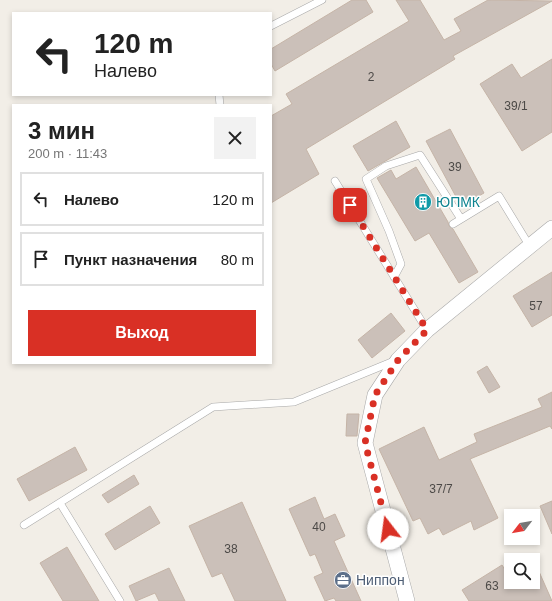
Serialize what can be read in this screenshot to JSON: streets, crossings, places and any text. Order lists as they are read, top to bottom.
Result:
{
  "places": {
    "building": ["ЮПМК"],
    "office": ["Ниппон"]
  },
  "house_numbers": [
    "2",
    "39/1",
    "39",
    "57",
    "37/7",
    "40",
    "38",
    "63"
  ],
  "north": "bottom left",
  "page": {
    "turn": ["120 m", "Налево"],
    "heading": ["3 мин", "200 m · 11:43"],
    "list": [
      {
        "name": "Налево",
        "value": "120 m"
      },
      {
        "name": "Пункт назначения",
        "value": "80 m"
      }
    ],
    "buttons": "Выход"
  }
}
